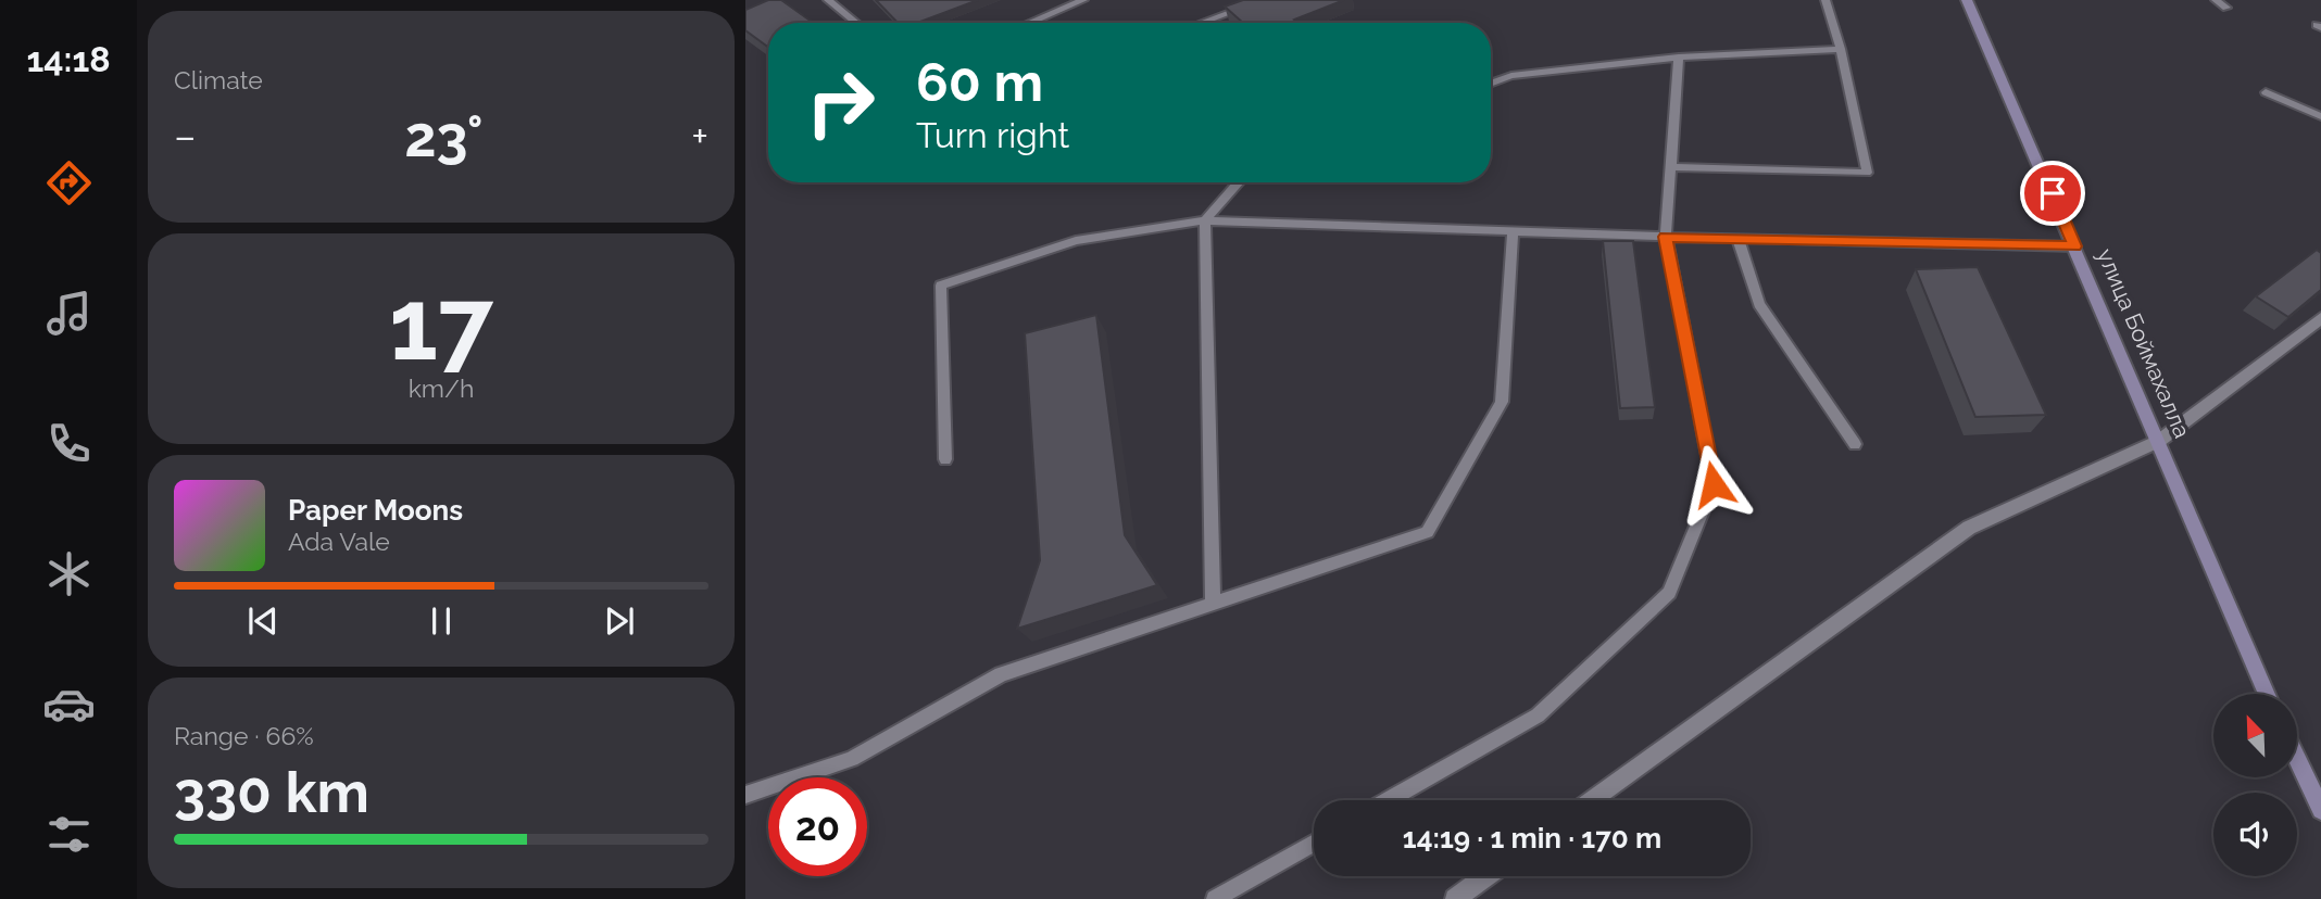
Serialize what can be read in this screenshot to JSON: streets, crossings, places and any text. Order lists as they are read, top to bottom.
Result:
{
  "streets": {
    "main road": ["улица Боймахалла"]
  },
  "north": "top left",
  "page": {
    "tabs": "14:18",
    "tile": [
      "Climate",
      ["17", "km/h"],
      ["Range · 66%", "330 km"]
    ],
    "turn": ["60 m", "Turn right"],
    "heat": ["−", "23°", "+"],
    "song": ["Paper Moons", "Ada Vale"],
    "limit": "20",
    "trip": "14:19 · 1 min · 170 m"
  }
}
